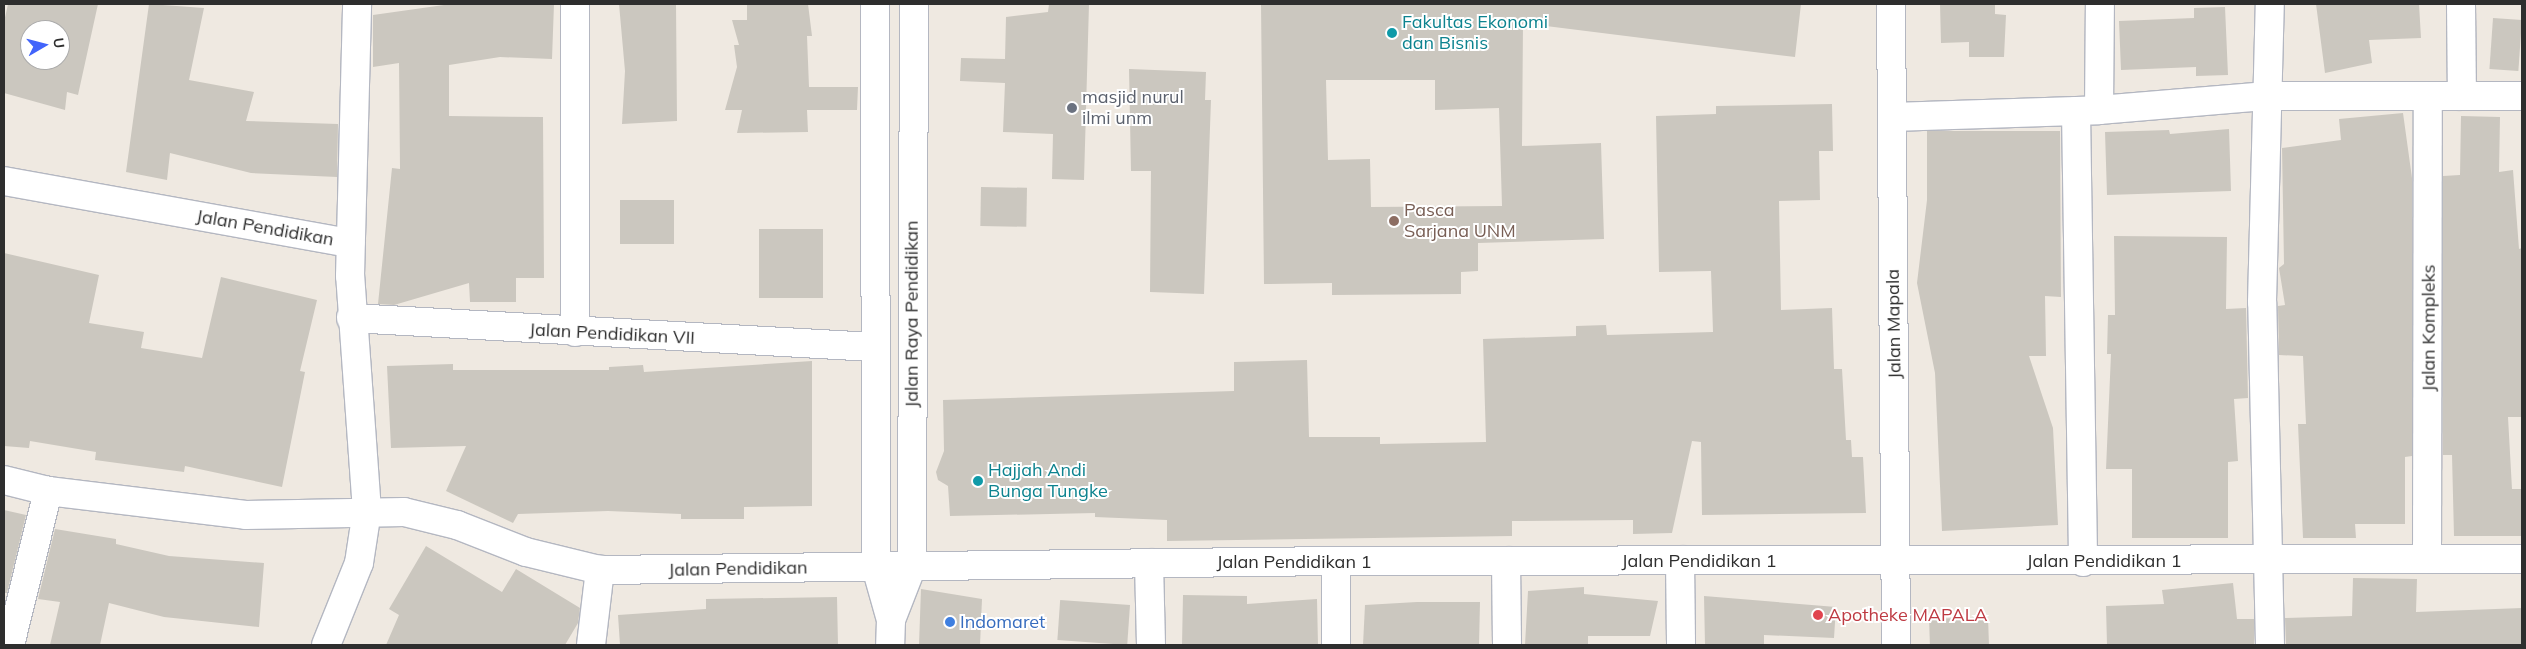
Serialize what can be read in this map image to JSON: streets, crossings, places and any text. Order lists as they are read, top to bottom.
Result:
{
  "streets": {
    "street": [
      "Jalan Pendidikan",
      "Jalan Raya Pendidikan",
      "Jalan Mapala",
      "Jalan Kompleks",
      "Jalan Pendidikan VII",
      "Jalan Pendidikan 1"
    ]
  },
  "crossings": [
    ["Jalan Pendidikan", "Jalan Raya Pendidikan"],
    ["Jalan Pendidikan", "Jalan Pendidikan VII"],
    ["Jalan Pendidikan", "Jalan Pendidikan 1"],
    ["Jalan Raya Pendidikan", "Jalan Pendidikan VII"],
    ["Jalan Raya Pendidikan", "Jalan Pendidikan 1"],
    ["Jalan Mapala", "Jalan Pendidikan 1"],
    ["Jalan Kompleks", "Jalan Pendidikan 1"]
  ],
  "places": [
    "Fakultas Ekonomi dan Bisnis",
    "masjid nurul ilmi unm",
    "Pasca Sarjana UNM",
    "Hajjah Andi Bunga Tungke",
    "Apotheke MAPALA",
    "Indomaret"
  ],
  "north": "right"
}
